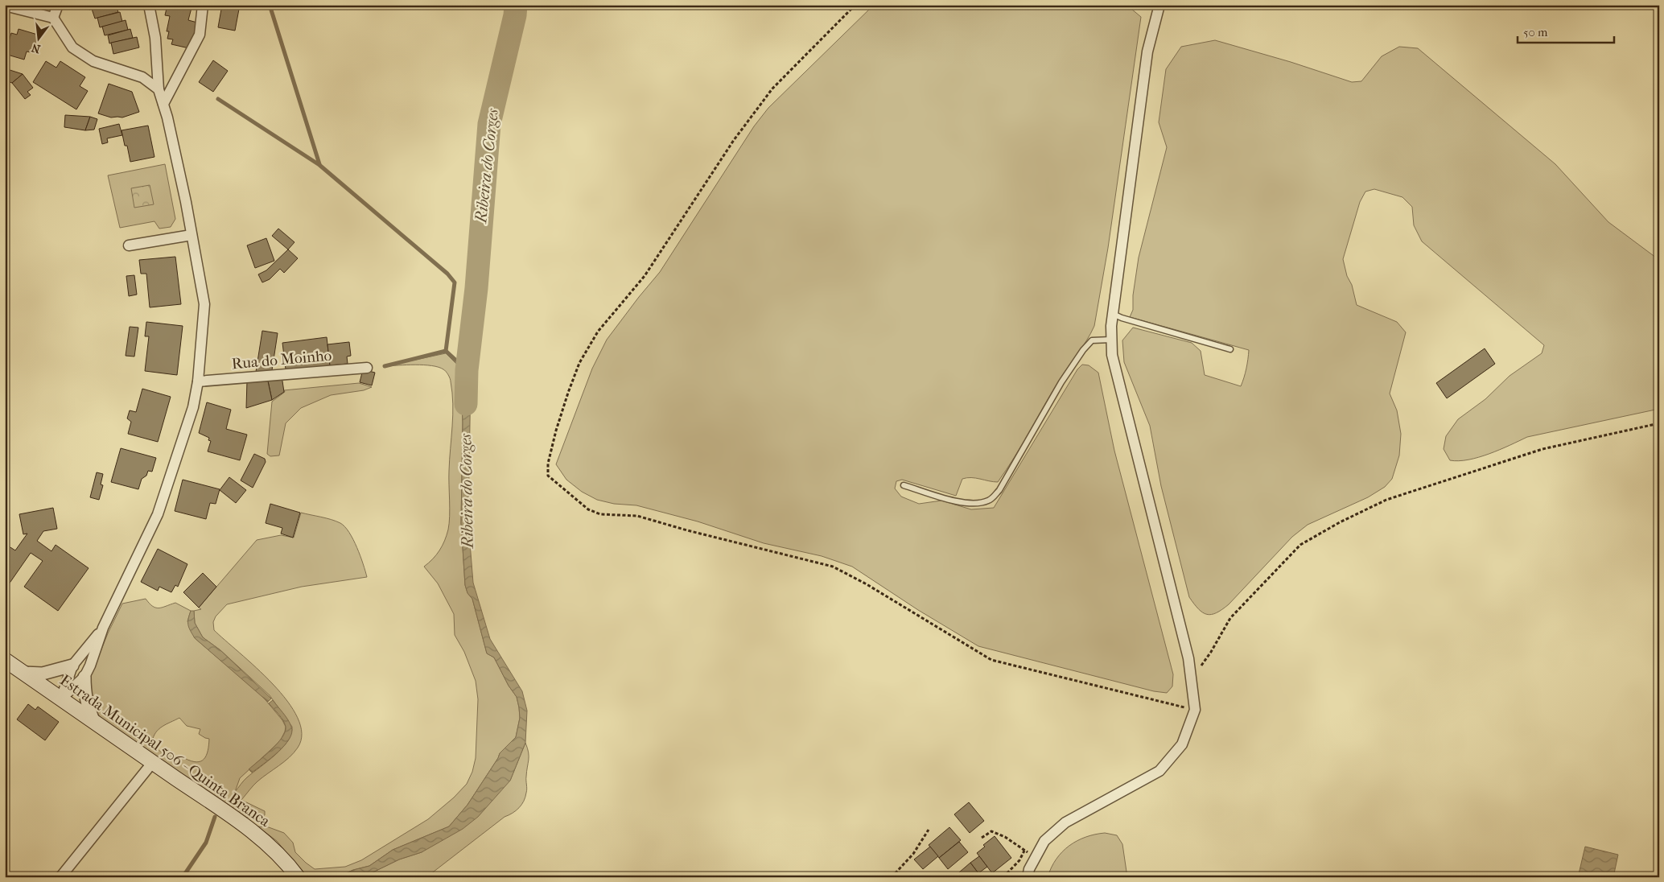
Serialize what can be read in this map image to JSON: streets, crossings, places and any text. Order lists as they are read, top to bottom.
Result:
{
  "streets": {
    "main road": ["Estrada Municipal 506 - Quinta Branca"],
    "street": ["Rua do Moinho"]
  },
  "water": ["Ribeira do Corges"],
  "scale_bar": "50 m",
  "north": "bottom"
}
